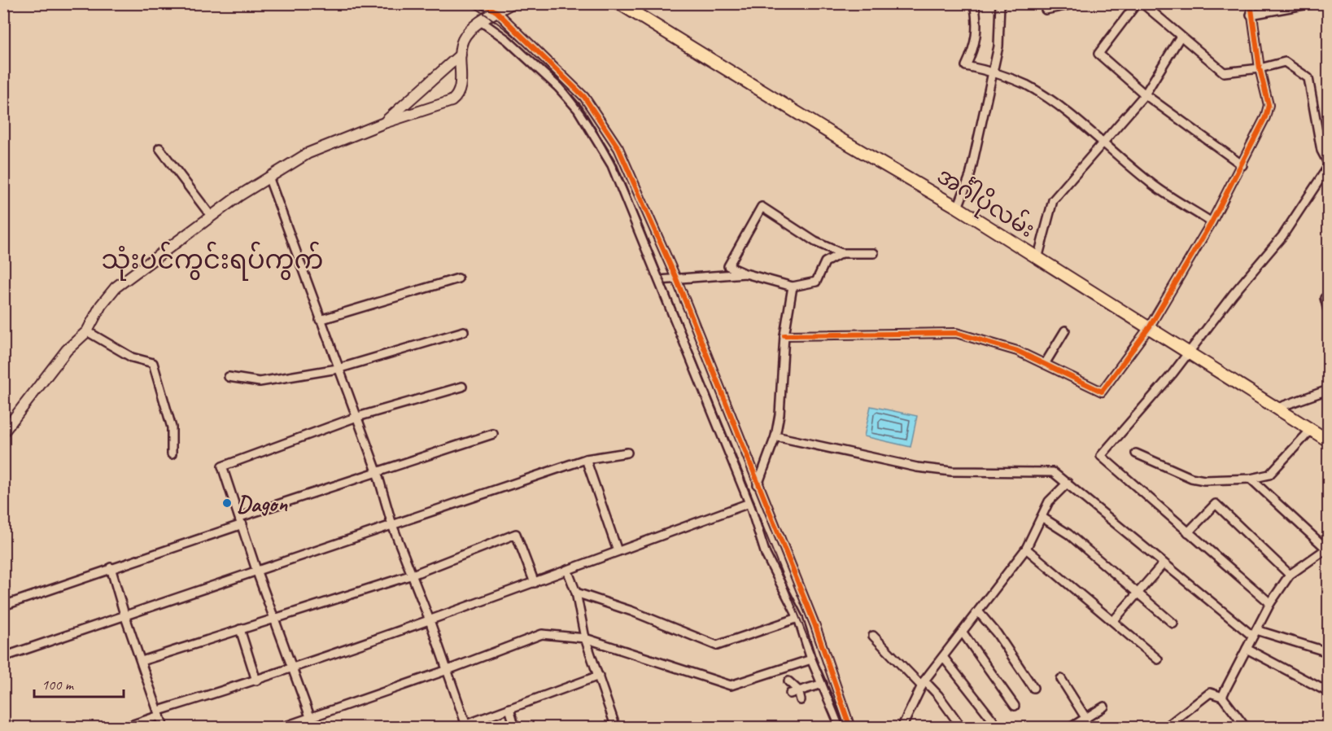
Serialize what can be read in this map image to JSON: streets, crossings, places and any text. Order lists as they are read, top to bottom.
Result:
{
  "streets": {
    "main road": ["အင်္ဂါပိုလမ်း"]
  },
  "districts": ["သုံးပင်ကွင်းရပ်ကွက်"],
  "places": ["Dagon"],
  "scale_bar": "100 m"
}
